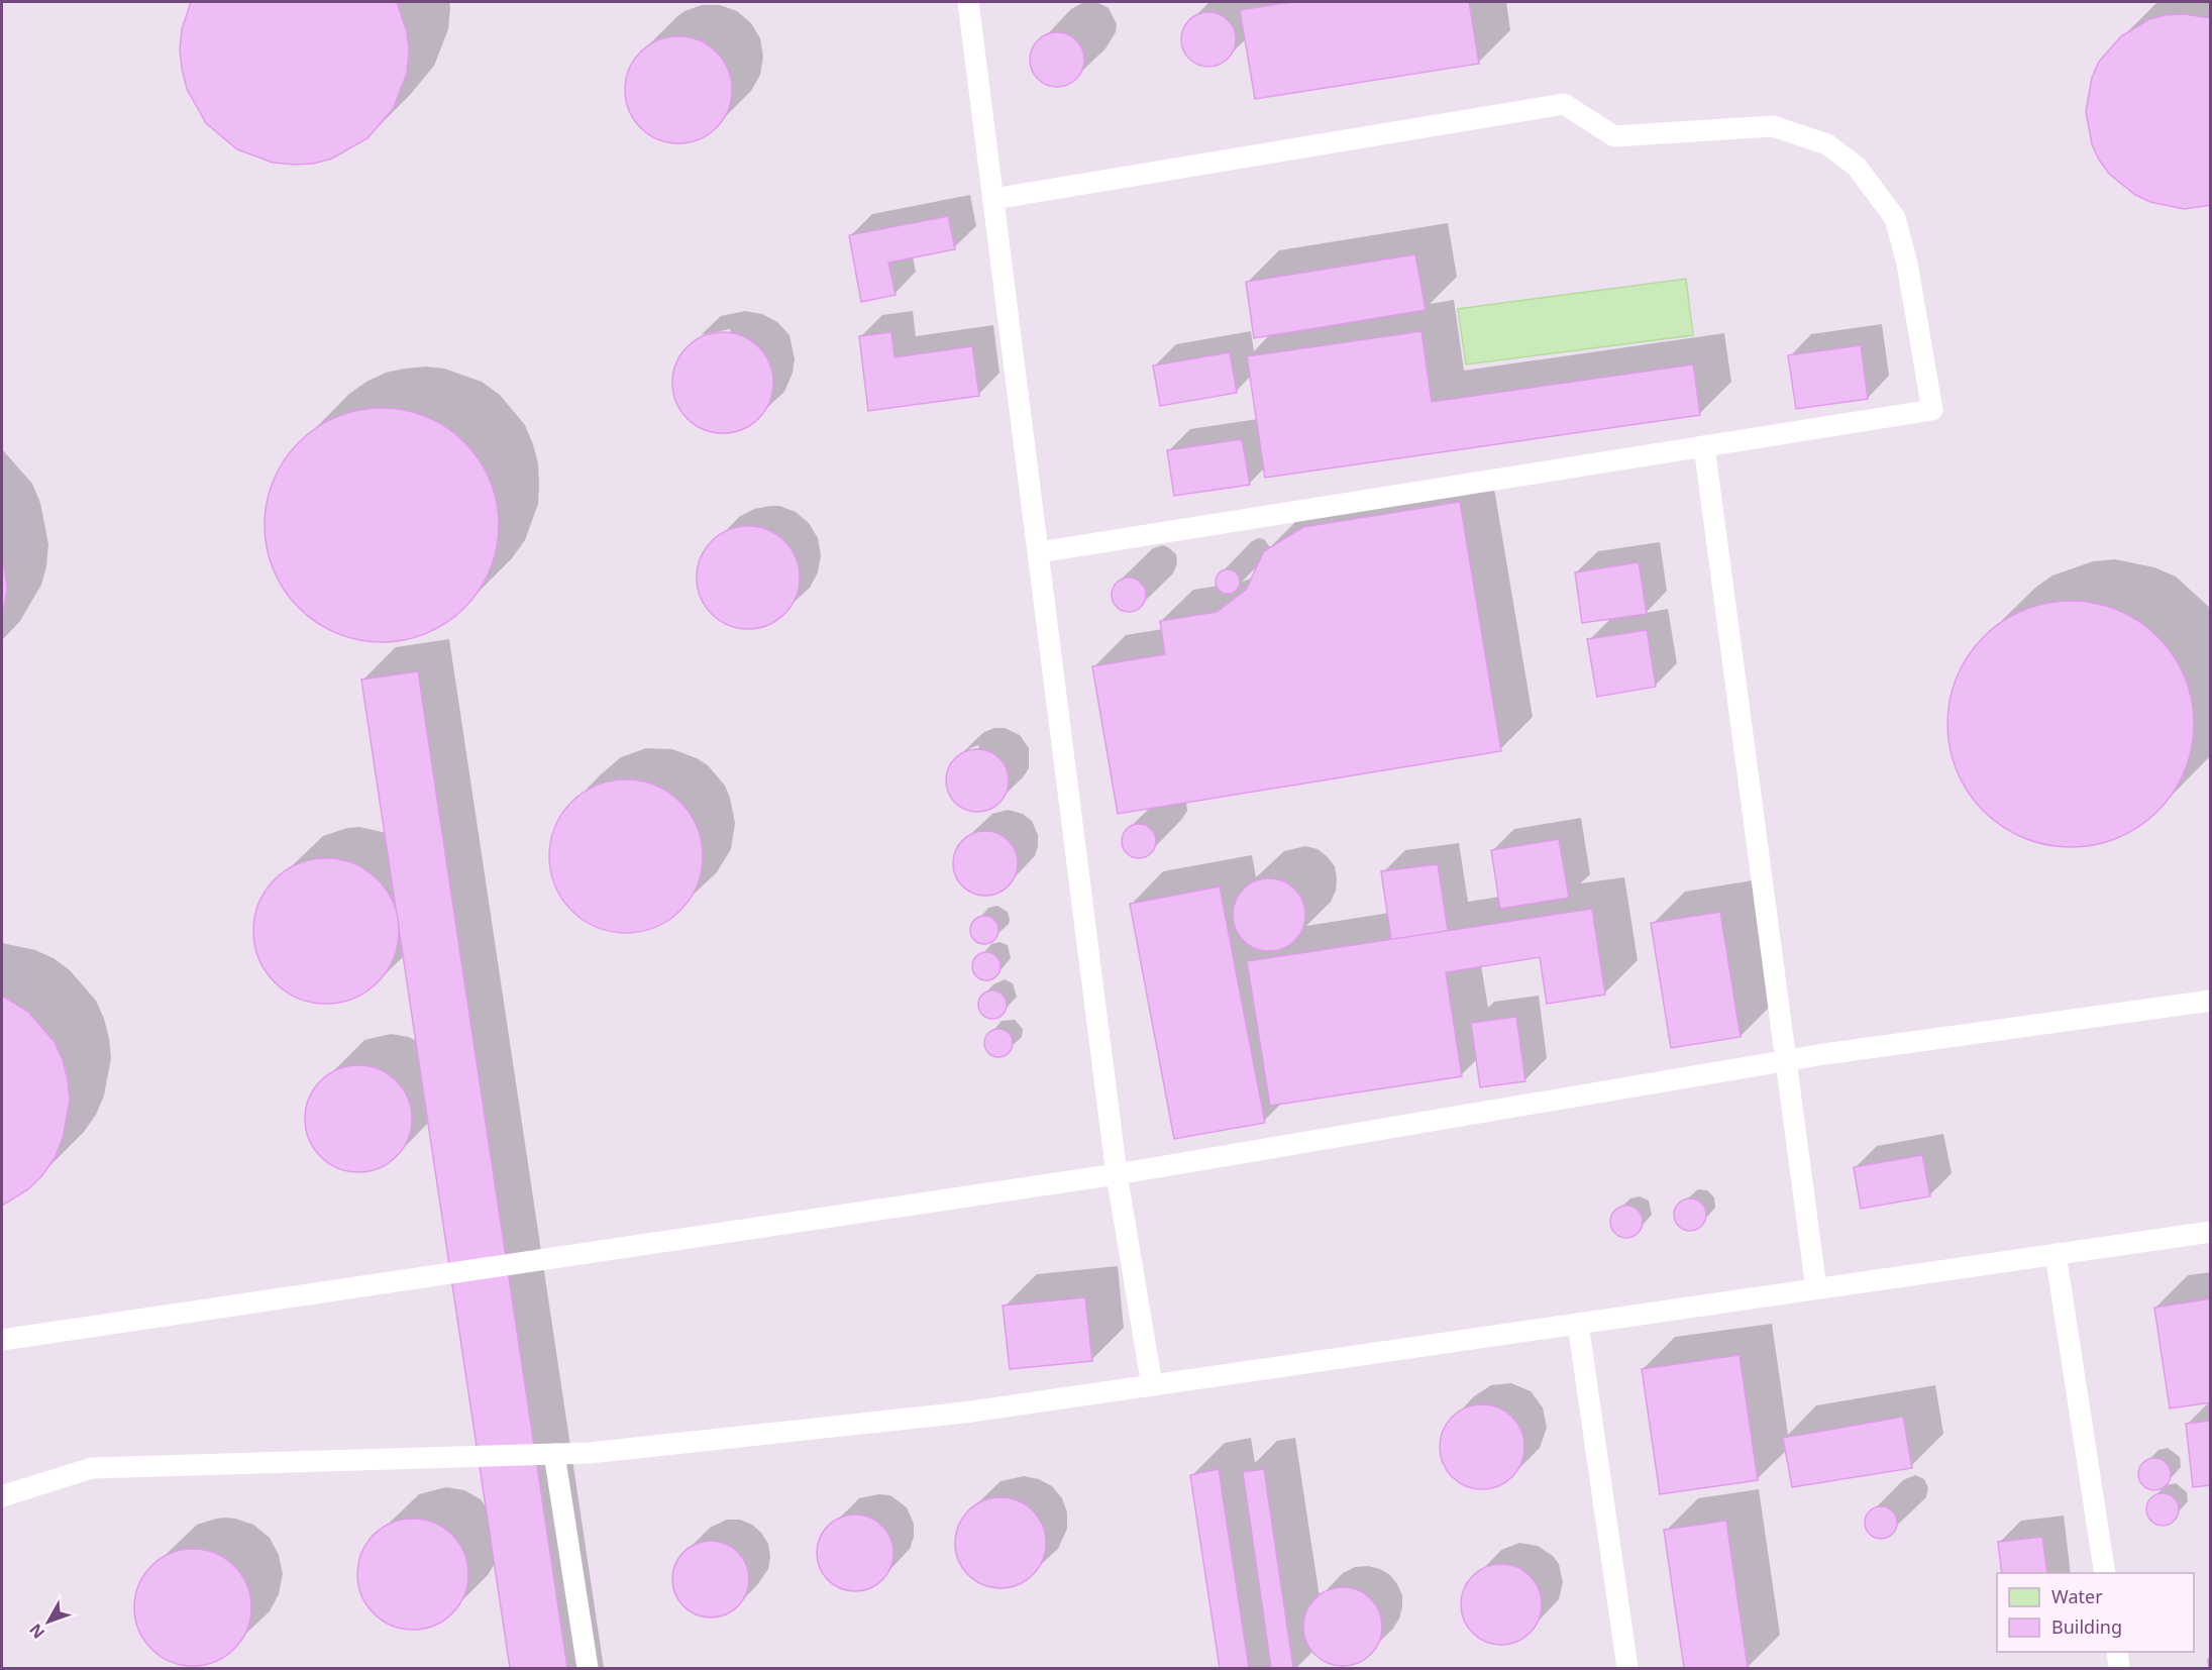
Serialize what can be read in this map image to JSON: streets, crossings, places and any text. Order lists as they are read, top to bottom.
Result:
{
  "legend": ["Water", "Building"],
  "north": "bottom left"
}
